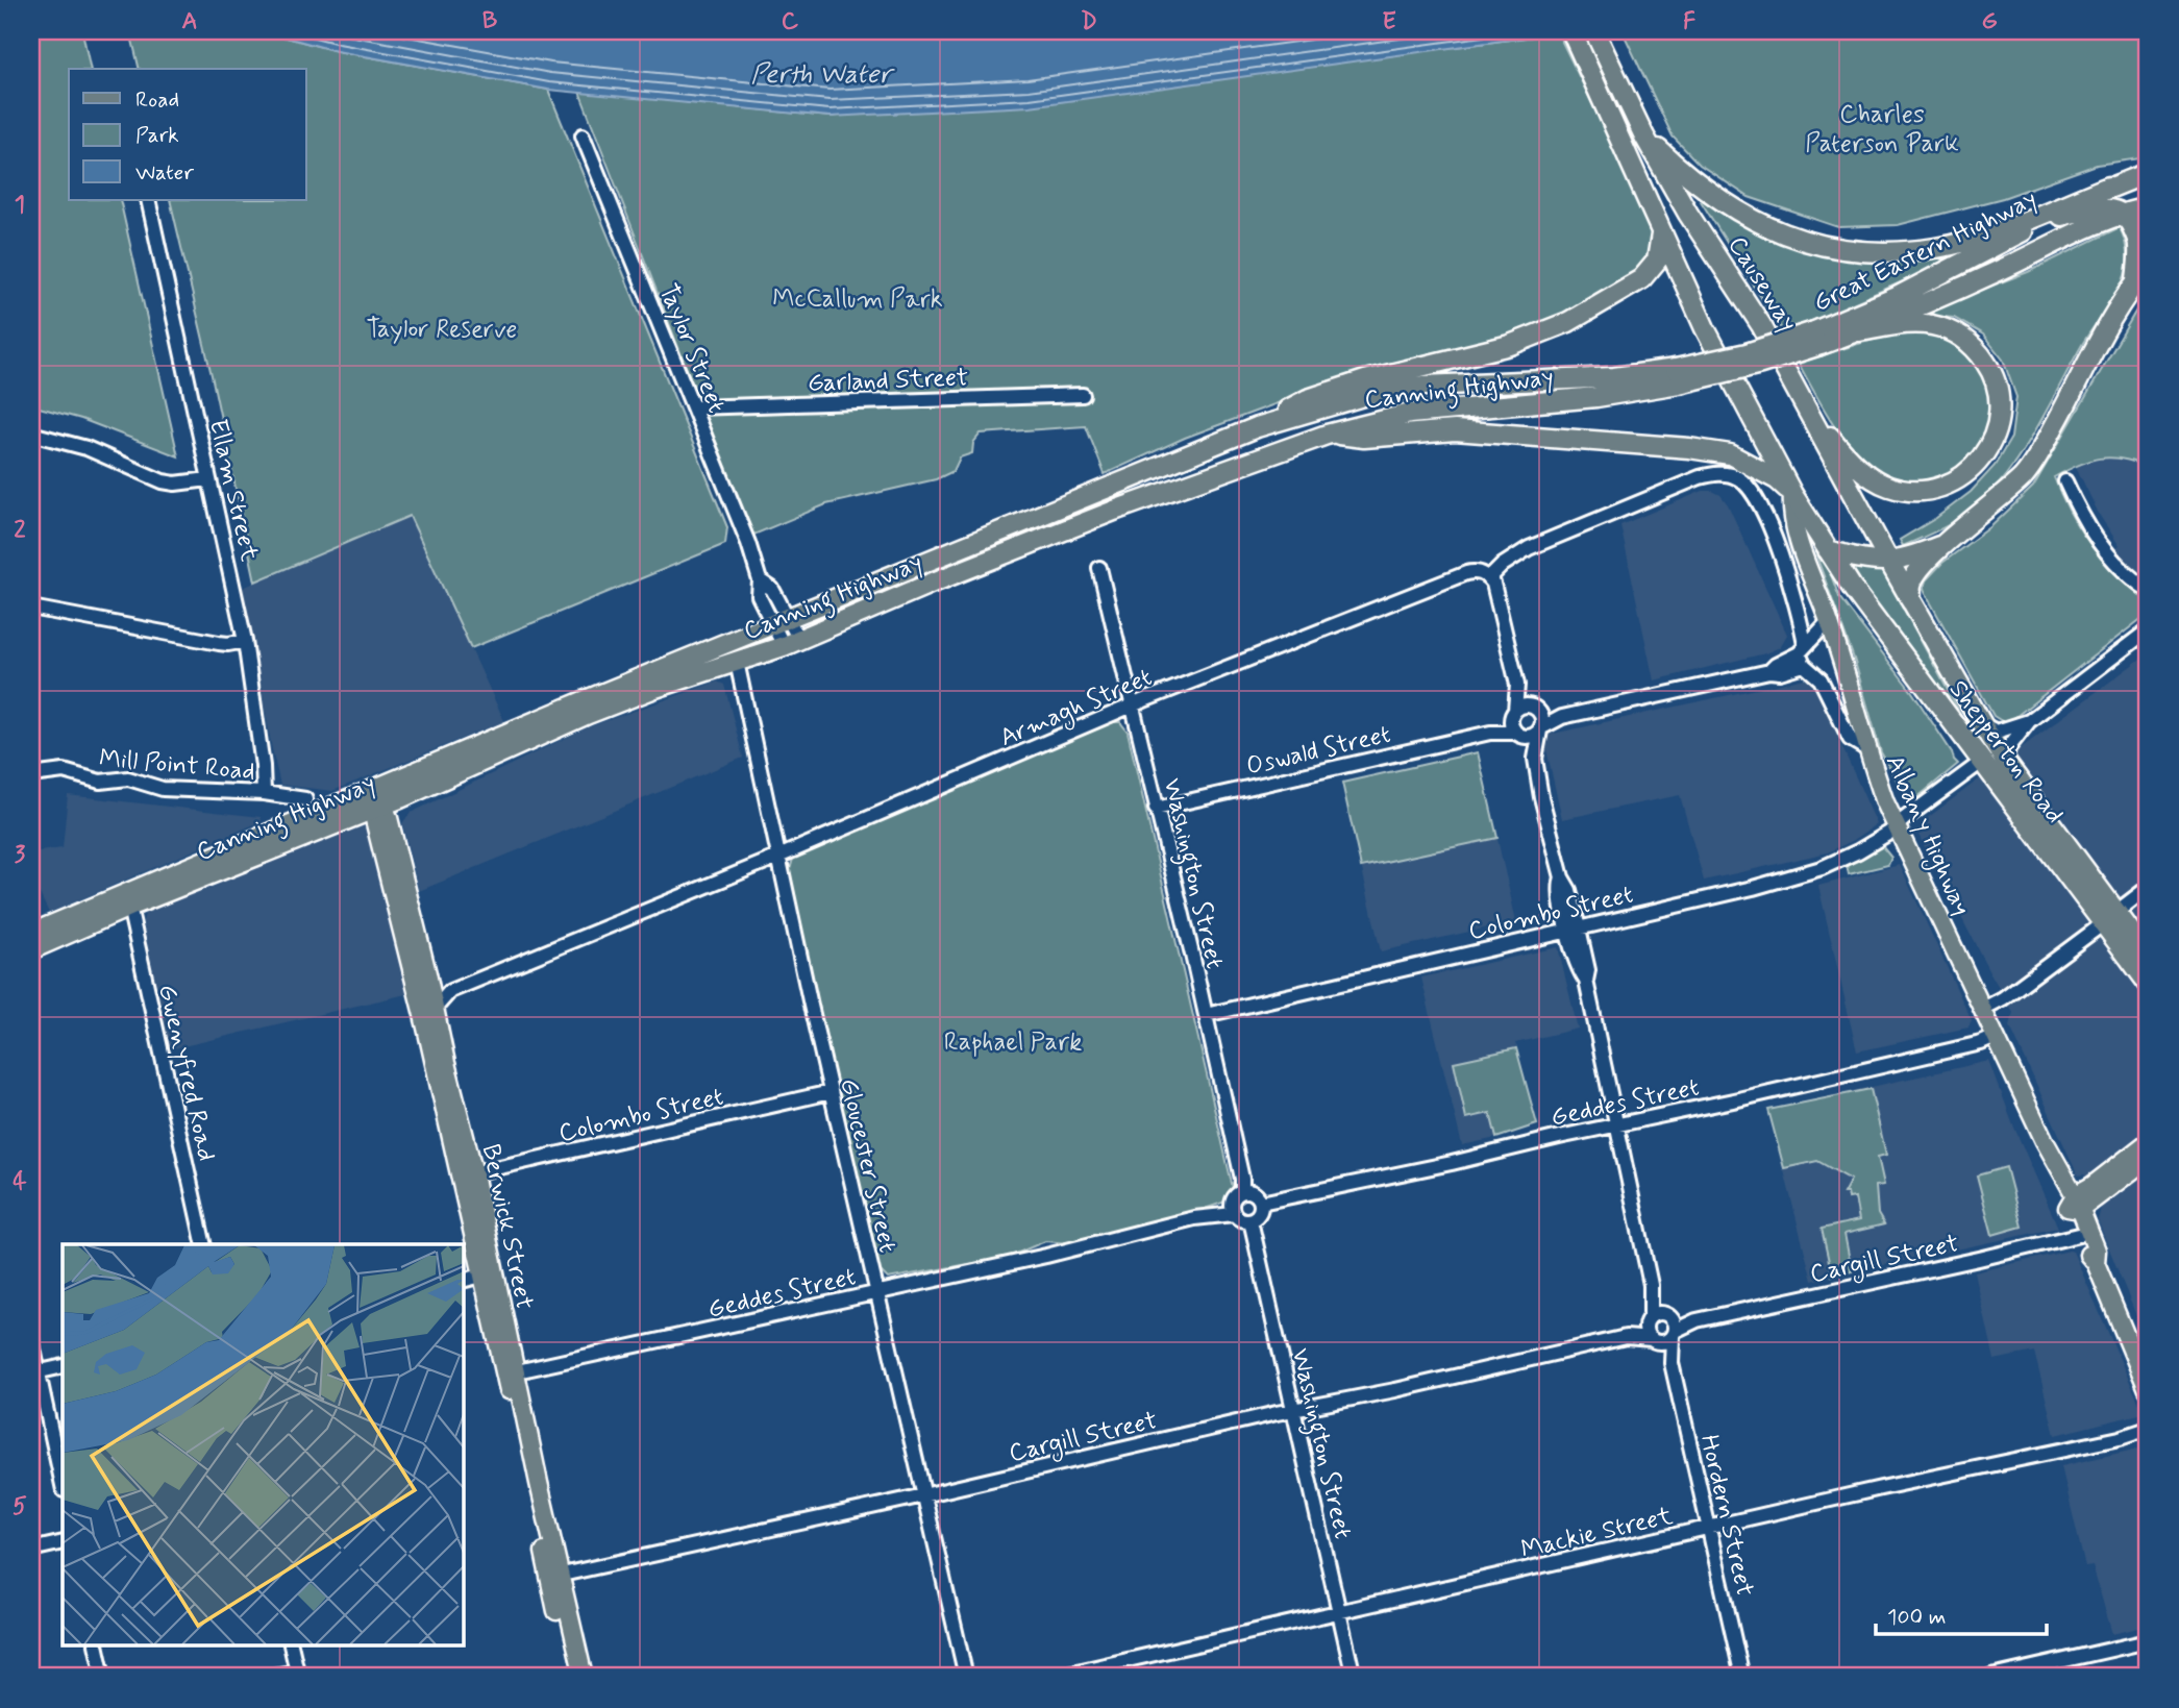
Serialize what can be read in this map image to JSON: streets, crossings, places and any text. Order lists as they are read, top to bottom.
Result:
{
  "streets": {
    "highway": [
      "Great Eastern Highway",
      "Causeway",
      "Canning Highway",
      "Shepperton Road"
    ],
    "main road": ["Albany Highway", "Berwick Street"],
    "street": [
      "Taylor Street",
      "Garland Street",
      "Ellam Street",
      "Armagh Street",
      "Oswald Street",
      "Mill Point Road",
      "Washington Street",
      "Colombo Street",
      "Gwenyfred Road",
      "Geddes Street",
      "Gloucester Street",
      "Cargill Street",
      "Hordern Street",
      "Mackie Street"
    ]
  },
  "crossings": [
    ["Great Eastern Highway", "Canning Highway"],
    ["Causeway", "Shepperton Road"],
    ["Taylor Street", "Garland Street"],
    ["Taylor Street", "Canning Highway"],
    ["Canning Highway", "Gwenyfred Road"],
    ["Canning Highway", "Gloucester Street"],
    ["Canning Highway", "Berwick Street"],
    ["Ellam Street", "Mill Point Road"],
    ["Armagh Street", "Washington Street"],
    ["Armagh Street", "Gloucester Street"],
    ["Armagh Street", "Berwick Street"],
    ["Oswald Street", "Washington Street"],
    ["Shepperton Road", "Colombo Street"],
    ["Albany Highway", "Colombo Street"],
    ["Albany Highway", "Geddes Street"],
    ["Albany Highway", "Cargill Street"],
    ["Washington Street", "Colombo Street"],
    ["Washington Street", "Geddes Street"],
    ["Washington Street", "Cargill Street"],
    ["Washington Street", "Mackie Street"],
    ["Colombo Street", "Gloucester Street"],
    ["Colombo Street", "Berwick Street"],
    ["Geddes Street", "Gloucester Street"],
    ["Geddes Street", "Berwick Street"],
    ["Gloucester Street", "Cargill Street"],
    ["Berwick Street", "Cargill Street"],
    ["Cargill Street", "Hordern Street"],
    ["Hordern Street", "Mackie Street"]
  ],
  "water": ["Perth Water"],
  "parks": [
    "Charles Paterson Park",
    "McCallum Park",
    "Taylor Reserve",
    "Raphael Park"
  ],
  "legend": ["Road", "Park", "Water"],
  "scale_bar": "100 m",
  "grid": {
    "columns": [
      "A",
      "B",
      "C",
      "D",
      "E",
      "F",
      "G"
    ],
    "rows": [
      "1",
      "2",
      "3",
      "4",
      "5"
    ]
  }
}
